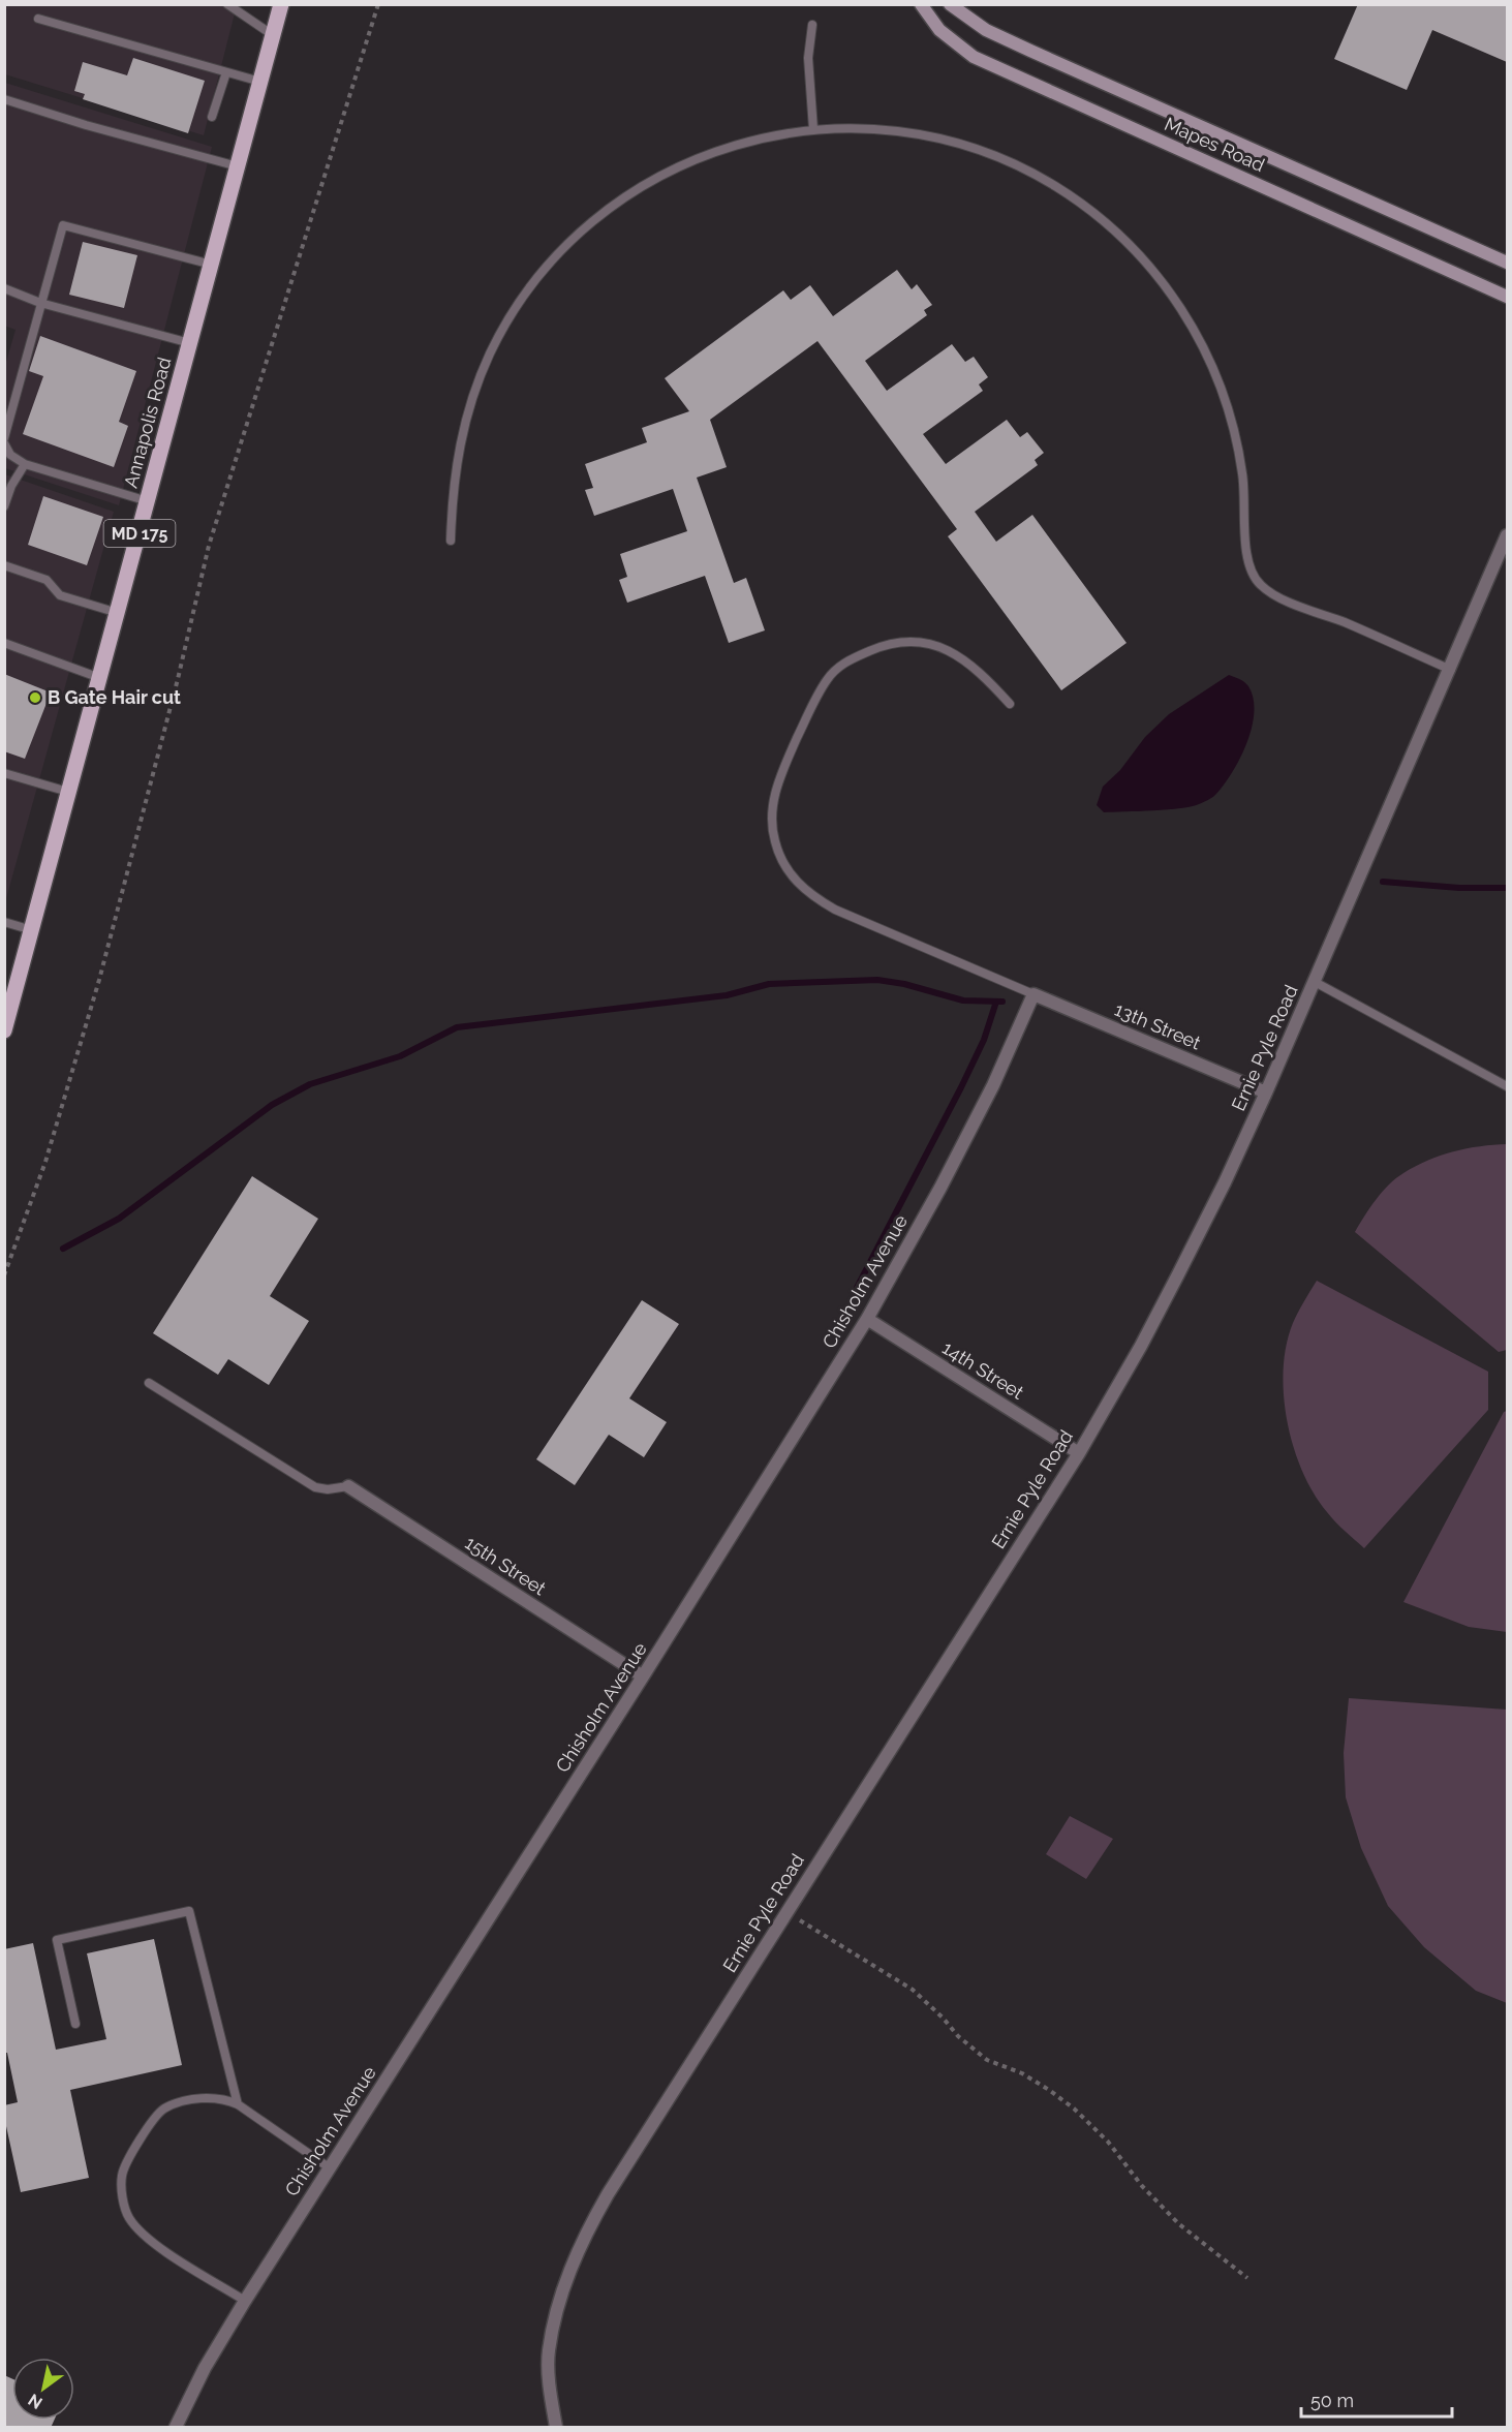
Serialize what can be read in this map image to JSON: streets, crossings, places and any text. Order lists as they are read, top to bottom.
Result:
{
  "streets": {
    "main road": ["Annapolis Road", "MD 175"],
    "street": [
      "Mapes Road",
      "13th Street",
      "Ernie Pyle Road",
      "Chisholm Avenue",
      "14th Street",
      "15th Street"
    ]
  },
  "crossings": [
    ["13th Street", "Ernie Pyle Road"],
    ["13th Street", "Chisholm Avenue"],
    ["Ernie Pyle Road", "14th Street"],
    ["Chisholm Avenue", "14th Street"],
    ["Chisholm Avenue", "15th Street"]
  ],
  "places": ["B Gate Hair cut"],
  "scale_bar": "50 m",
  "north": "bottom left"
}
